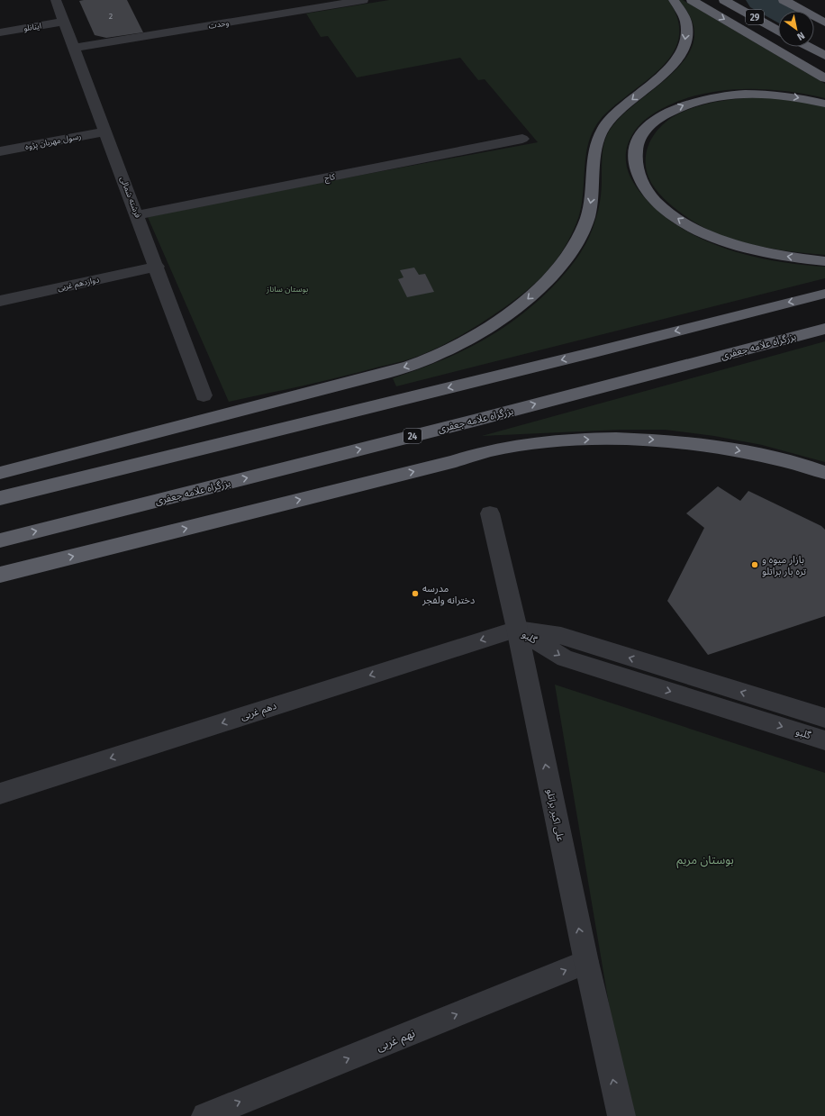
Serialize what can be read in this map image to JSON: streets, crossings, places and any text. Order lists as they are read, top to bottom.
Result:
{
  "streets": {
    "highway": ["29", "بزرگراه علامه جعفری", "24"],
    "street": [
      "وحدت",
      "اینانلو",
      "رسول مهربان پژوه",
      "کاج",
      "فرشته شمالی",
      "دوازدهم غربی",
      "گلبو",
      "دهم غربی",
      "علی اکبر براتلو",
      "نهم غربی"
    ]
  },
  "crossings": [
    ["وحدت", "فرشته شمالی"],
    ["اینانلو", "فرشته شمالی"],
    ["رسول مهربان پژوه", "فرشته شمالی"],
    ["کاج", "فرشته شمالی"],
    ["فرشته شمالی", "دوازدهم غربی"],
    ["گلبو", "دهم غربی"],
    ["گلبو", "علی اکبر براتلو"],
    ["دهم غربی", "علی اکبر براتلو"],
    ["علی اکبر براتلو", "نهم غربی"]
  ],
  "one_way": ["دهم غربی", "علی اکبر براتلو", "نهم غربی"],
  "parks": ["بوستان ساناز", "بوستان مریم"],
  "places": ["بازار میوه و تره بار براتلو", "مدرسه دخترانه ولفجر"],
  "house_numbers": ["2"],
  "north": "bottom right"
}
